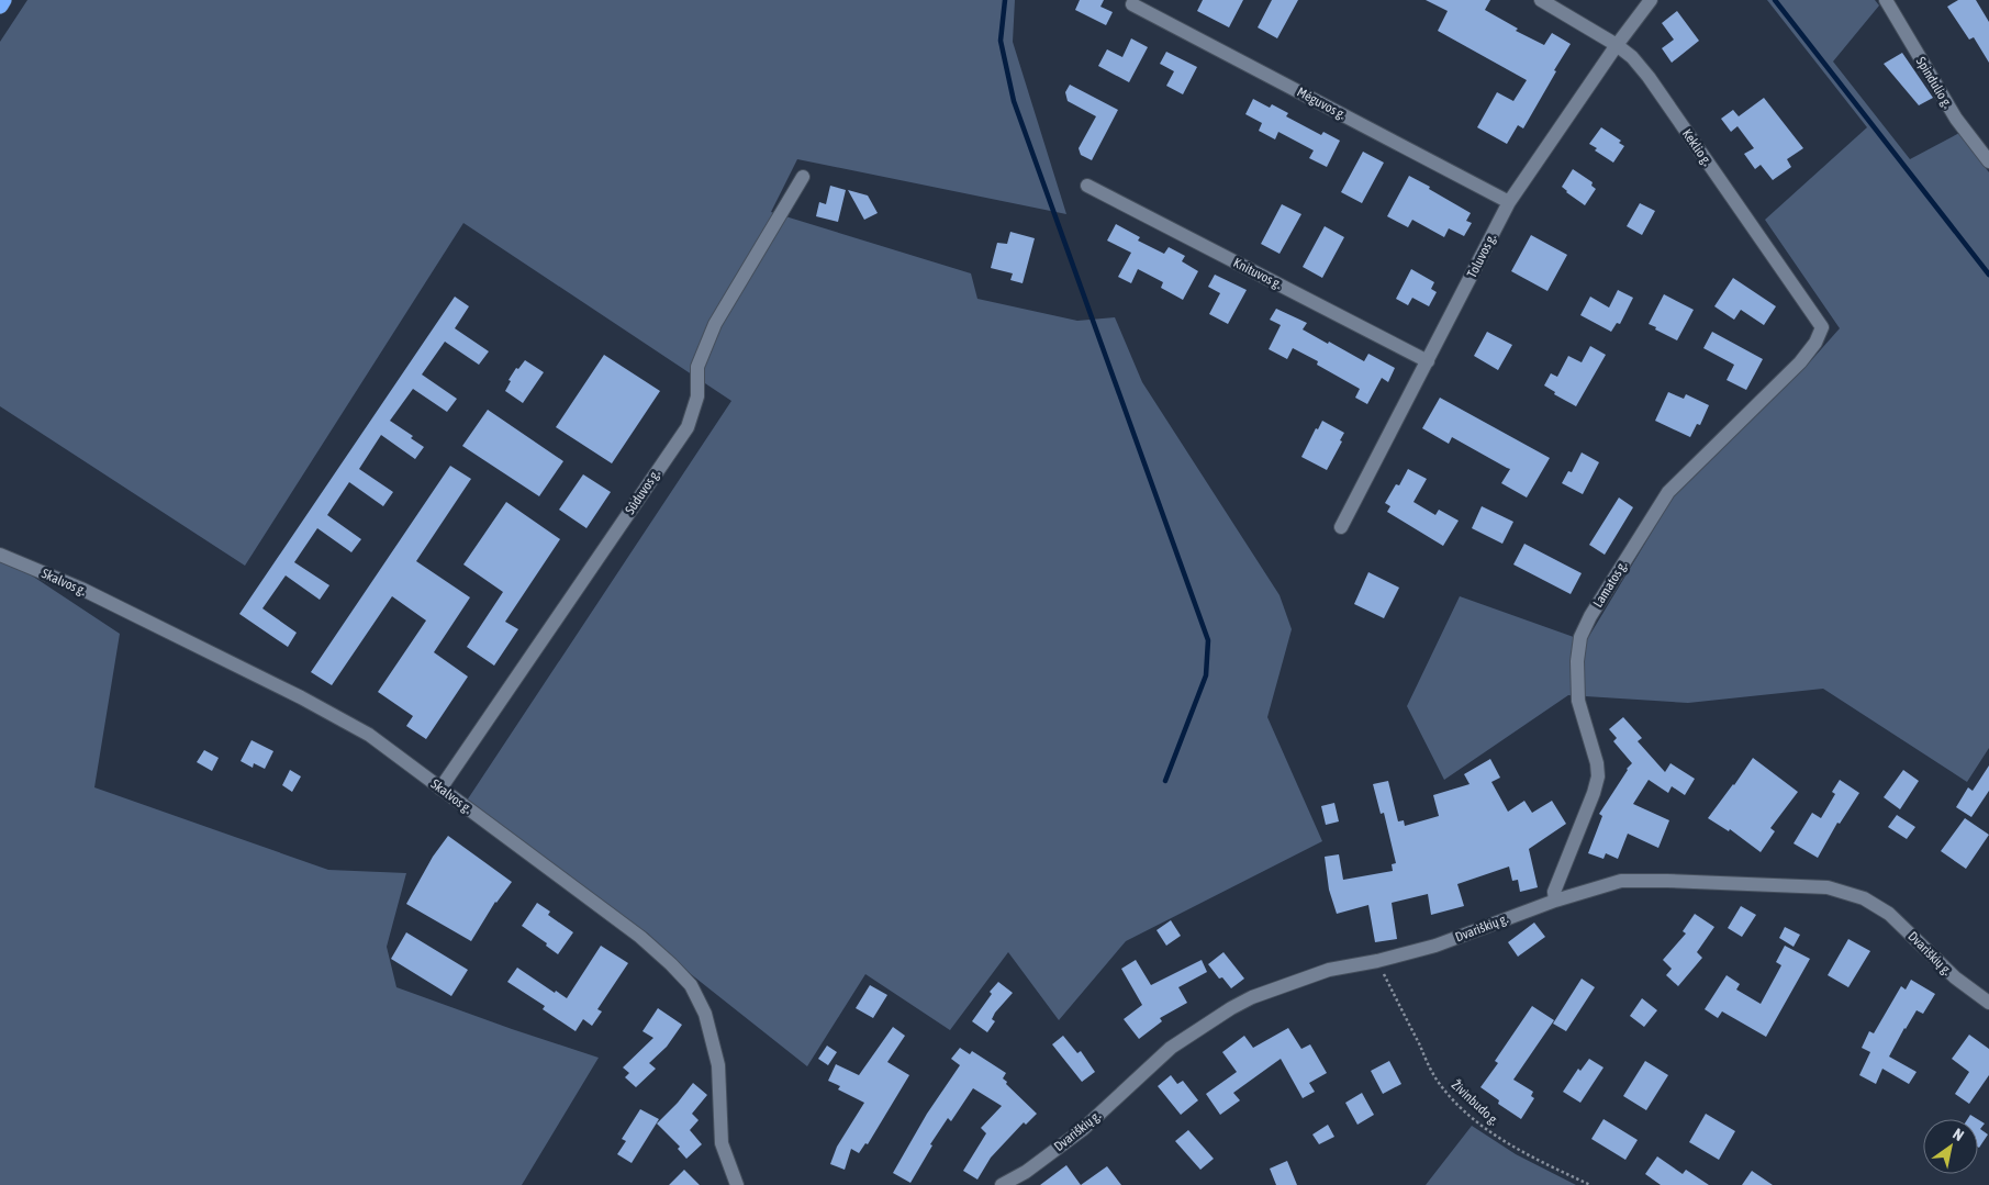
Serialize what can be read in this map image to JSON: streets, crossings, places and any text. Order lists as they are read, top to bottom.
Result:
{
  "streets": {
    "street": [
      "Spindulio g.",
      "Mėguvos g.",
      "Keklio g.",
      "Toluvos g.",
      "Knituvos g.",
      "Sūduvos g.",
      "Skalvos g.",
      "Lamatos g.",
      "Dvariškių g."
    ],
    "path": ["Živinbudo g."]
  },
  "crossings": [
    ["Mėguvos g.", "Toluvos g."],
    ["Keklio g.", "Toluvos g."],
    ["Keklio g.", "Lamatos g."],
    ["Toluvos g.", "Knituvos g."],
    ["Sūduvos g.", "Skalvos g."],
    ["Lamatos g.", "Dvariškių g."],
    ["Dvariškių g.", "Živinbudo g."]
  ],
  "north": "top right"
}
